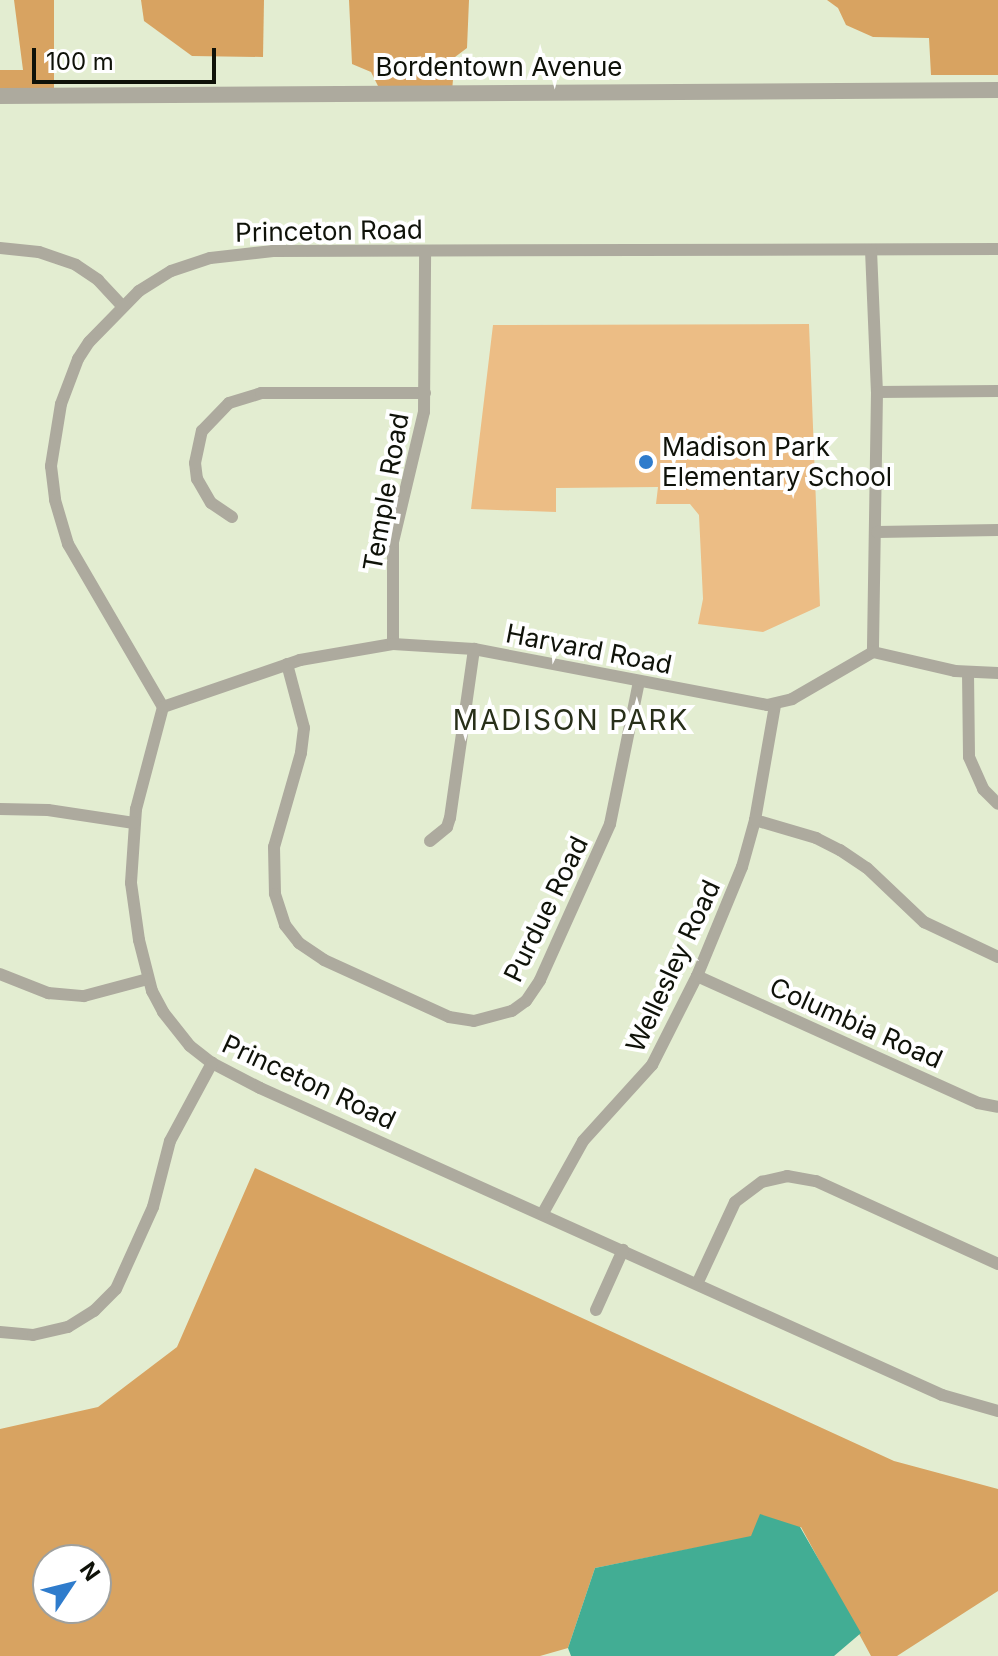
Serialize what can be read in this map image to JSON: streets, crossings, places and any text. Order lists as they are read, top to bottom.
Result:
{
  "streets": {
    "street": [
      "Bordentown Avenue",
      "Princeton Road",
      "Temple Road",
      "Harvard Road",
      "Purdue Road",
      "Wellesley Road",
      "Columbia Road"
    ]
  },
  "crossings": [
    ["Princeton Road", "Temple Road"],
    ["Princeton Road", "Harvard Road"],
    ["Princeton Road", "Wellesley Road"],
    ["Temple Road", "Harvard Road"],
    ["Harvard Road", "Purdue Road"],
    ["Harvard Road", "Wellesley Road"],
    ["Wellesley Road", "Columbia Road"]
  ],
  "districts": ["MADISON PARK"],
  "places": ["Madison Park Elementary School"],
  "scale_bar": "100 m",
  "north": "top right"
}
